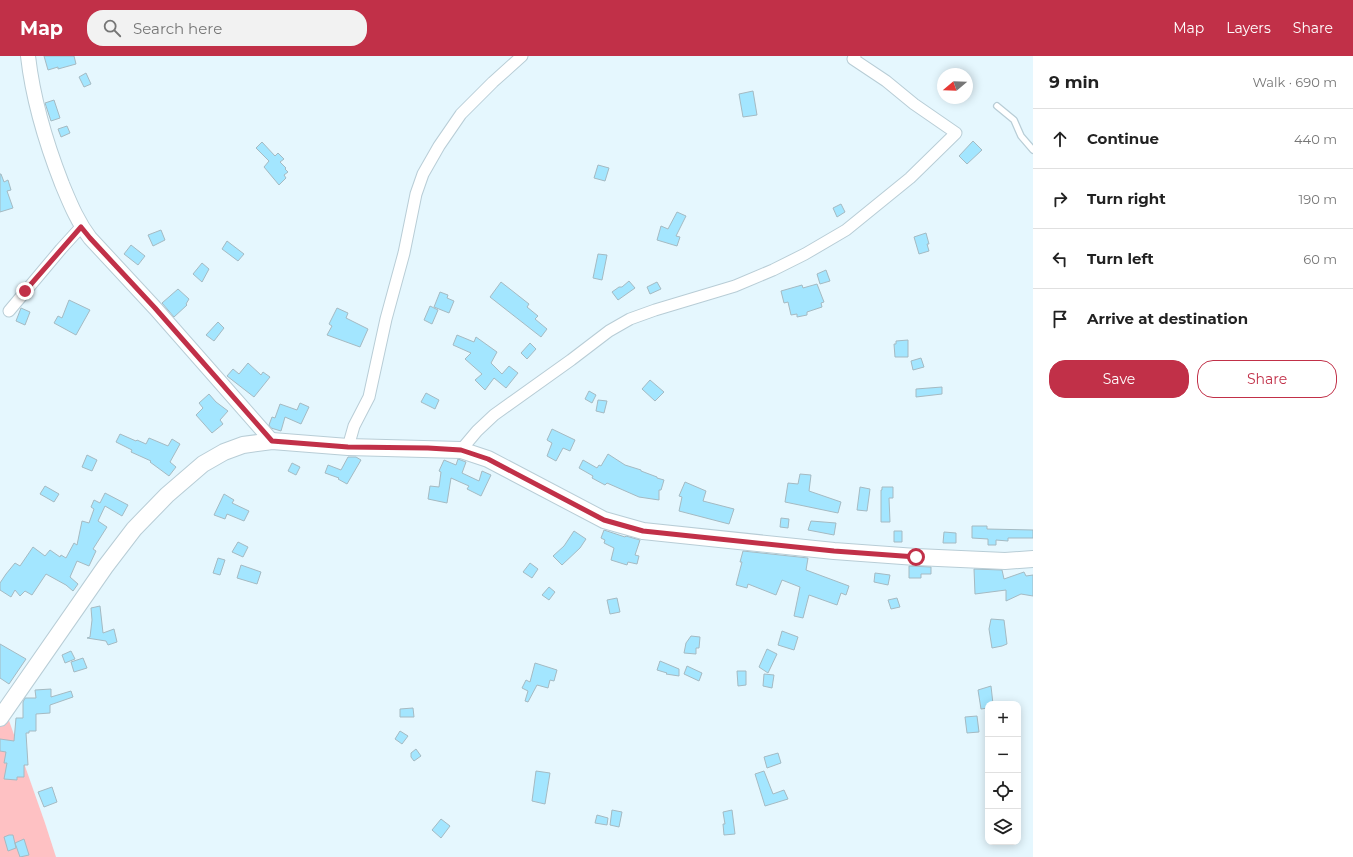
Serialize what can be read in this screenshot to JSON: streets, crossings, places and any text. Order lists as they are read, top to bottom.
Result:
{
  "north": "left",
  "page": {
    "header": "Map",
    "search": "Search here",
    "nav": ["Map", "Layers", "Share"],
    "heading": ["9 min", "Walk · 690 m"],
    "list": [
      ["Continue", "440 m"],
      ["Turn right", "190 m"],
      ["Turn left", "60 m"],
      "Arrive at destination"
    ],
    "buttons": ["Save", "Share"],
    "map_buttons": ["+", "−"]
  }
}
